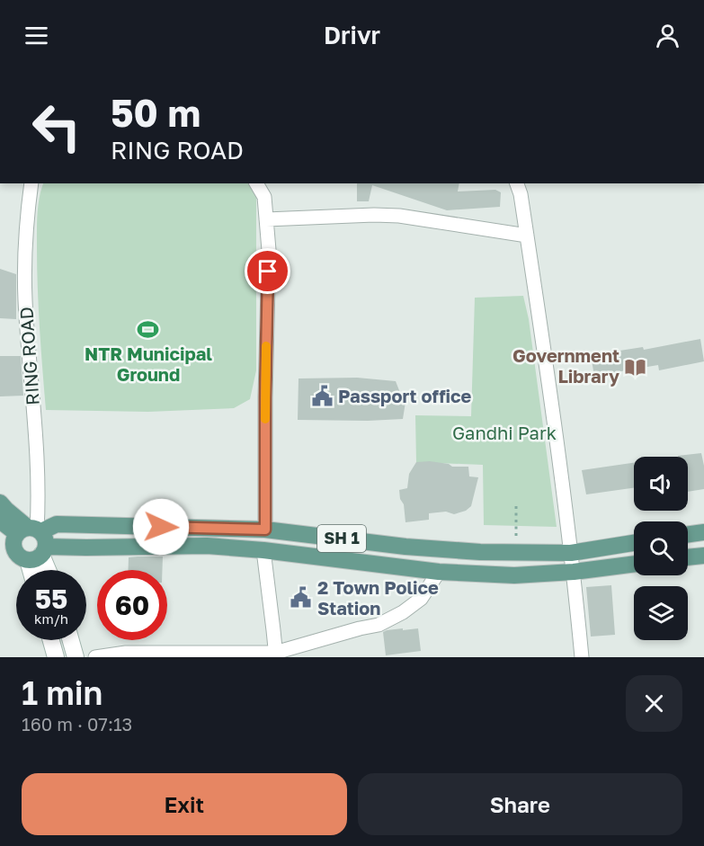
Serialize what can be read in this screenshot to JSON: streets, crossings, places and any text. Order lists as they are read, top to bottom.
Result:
{
  "streets": {
    "main road": ["SH 1"],
    "street": ["RING ROAD"]
  },
  "crossings": [
    ["RING ROAD", "SH 1"]
  ],
  "parks": ["Gandhi Park"],
  "places": {
    "sports": ["NTR Municipal Ground"],
    "library": ["Government Library"],
    "public building": ["Passport office", "2 Town Police Station"]
  },
  "page": {
    "header": "Drivr",
    "turn": ["50 m", "RING ROAD"],
    "speed": "55 km/h",
    "limit": "60",
    "heading": ["1 min", "160 m · 07:13"],
    "buttons": ["Exit", "Share"]
  }
}
